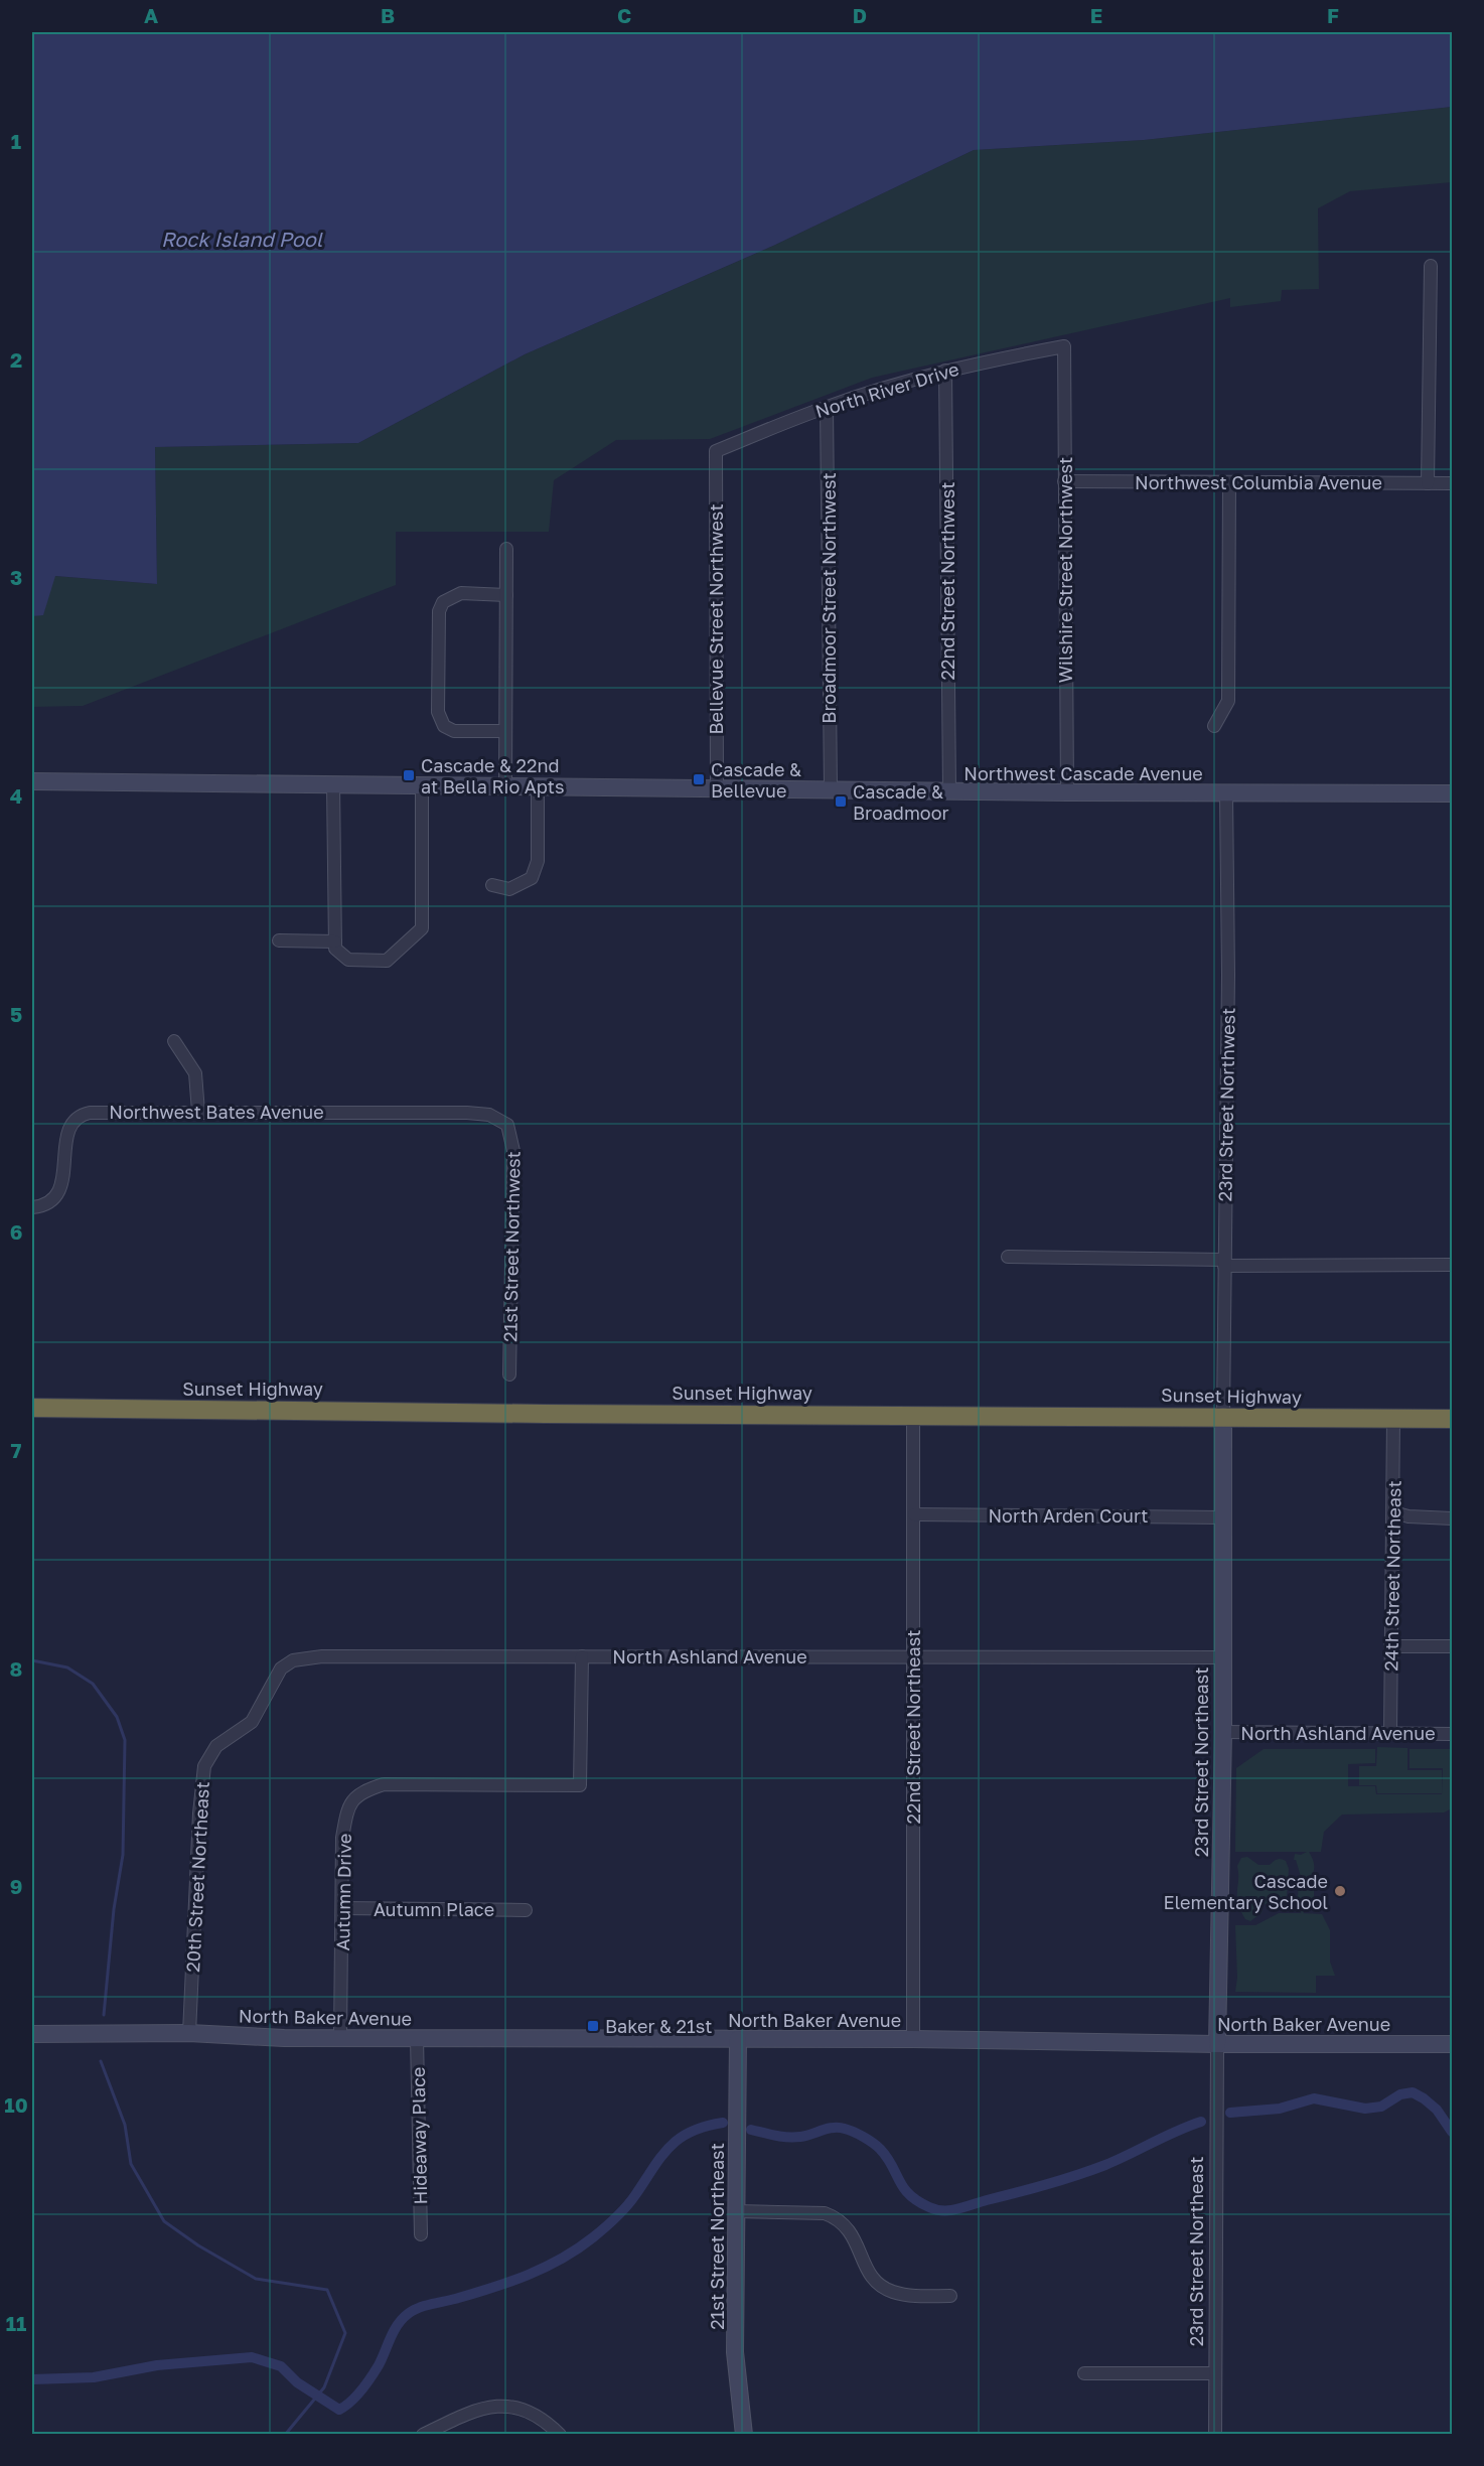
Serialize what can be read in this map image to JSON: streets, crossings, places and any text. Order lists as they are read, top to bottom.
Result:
{
  "streets": {
    "highway": ["Sunset Highway"],
    "street": [
      "North River Drive",
      "Northwest Columbia Avenue",
      "Wilshire Street Northwest",
      "22nd Street Northwest",
      "Broadmoor Street Northwest",
      "Bellevue Street Northwest",
      "Northwest Cascade Avenue",
      "23rd Street Northwest",
      "Northwest Bates Avenue",
      "21st Street Northwest",
      "North Arden Court",
      "24th Street Northeast",
      "North Ashland Avenue",
      "22nd Street Northeast",
      "23rd Street Northeast",
      "20th Street Northeast",
      "Autumn Drive",
      "Autumn Place",
      "North Baker Avenue",
      "Hideaway Place",
      "21st Street Northeast"
    ]
  },
  "crossings": [
    ["North River Drive", "Wilshire Street Northwest"],
    ["North River Drive", "22nd Street Northwest"],
    ["North River Drive", "Broadmoor Street Northwest"],
    ["North River Drive", "Bellevue Street Northwest"],
    ["Northwest Columbia Avenue", "Wilshire Street Northwest"],
    ["Wilshire Street Northwest", "Northwest Cascade Avenue"],
    ["22nd Street Northwest", "Northwest Cascade Avenue"],
    ["Broadmoor Street Northwest", "Northwest Cascade Avenue"],
    ["Bellevue Street Northwest", "Northwest Cascade Avenue"],
    ["Northwest Cascade Avenue", "23rd Street Northwest"],
    ["23rd Street Northwest", "Sunset Highway"],
    ["23rd Street Northwest", "23rd Street Northeast"],
    ["Northwest Bates Avenue", "21st Street Northwest"],
    ["Sunset Highway", "24th Street Northeast"],
    ["Sunset Highway", "22nd Street Northeast"],
    ["Sunset Highway", "23rd Street Northeast"],
    ["North Arden Court", "22nd Street Northeast"],
    ["North Arden Court", "23rd Street Northeast"],
    ["24th Street Northeast", "North Ashland Avenue"],
    ["North Ashland Avenue", "22nd Street Northeast"],
    ["North Ashland Avenue", "23rd Street Northeast"],
    ["North Ashland Avenue", "20th Street Northeast"],
    ["North Ashland Avenue", "Autumn Drive"],
    ["22nd Street Northeast", "North Baker Avenue"],
    ["23rd Street Northeast", "North Baker Avenue"],
    ["20th Street Northeast", "North Baker Avenue"],
    ["Autumn Drive", "Autumn Place"],
    ["Autumn Drive", "North Baker Avenue"],
    ["North Baker Avenue", "Hideaway Place"],
    ["North Baker Avenue", "21st Street Northeast"]
  ],
  "water": ["Rock Island Pool"],
  "places": {
    "transit": [
      "Cascade & 22nd at Bella Rio Apts",
      "Cascade & Bellevue",
      "Cascade & Broadmoor",
      "Baker & 21st"
    ],
    "other": ["Cascade Elementary School"]
  },
  "grid": {
    "columns": [
      "A",
      "B",
      "C",
      "D",
      "E",
      "F"
    ],
    "rows": [
      "1",
      "2",
      "3",
      "4",
      "5",
      "6",
      "7",
      "8",
      "9",
      "10",
      "11"
    ]
  }
}
